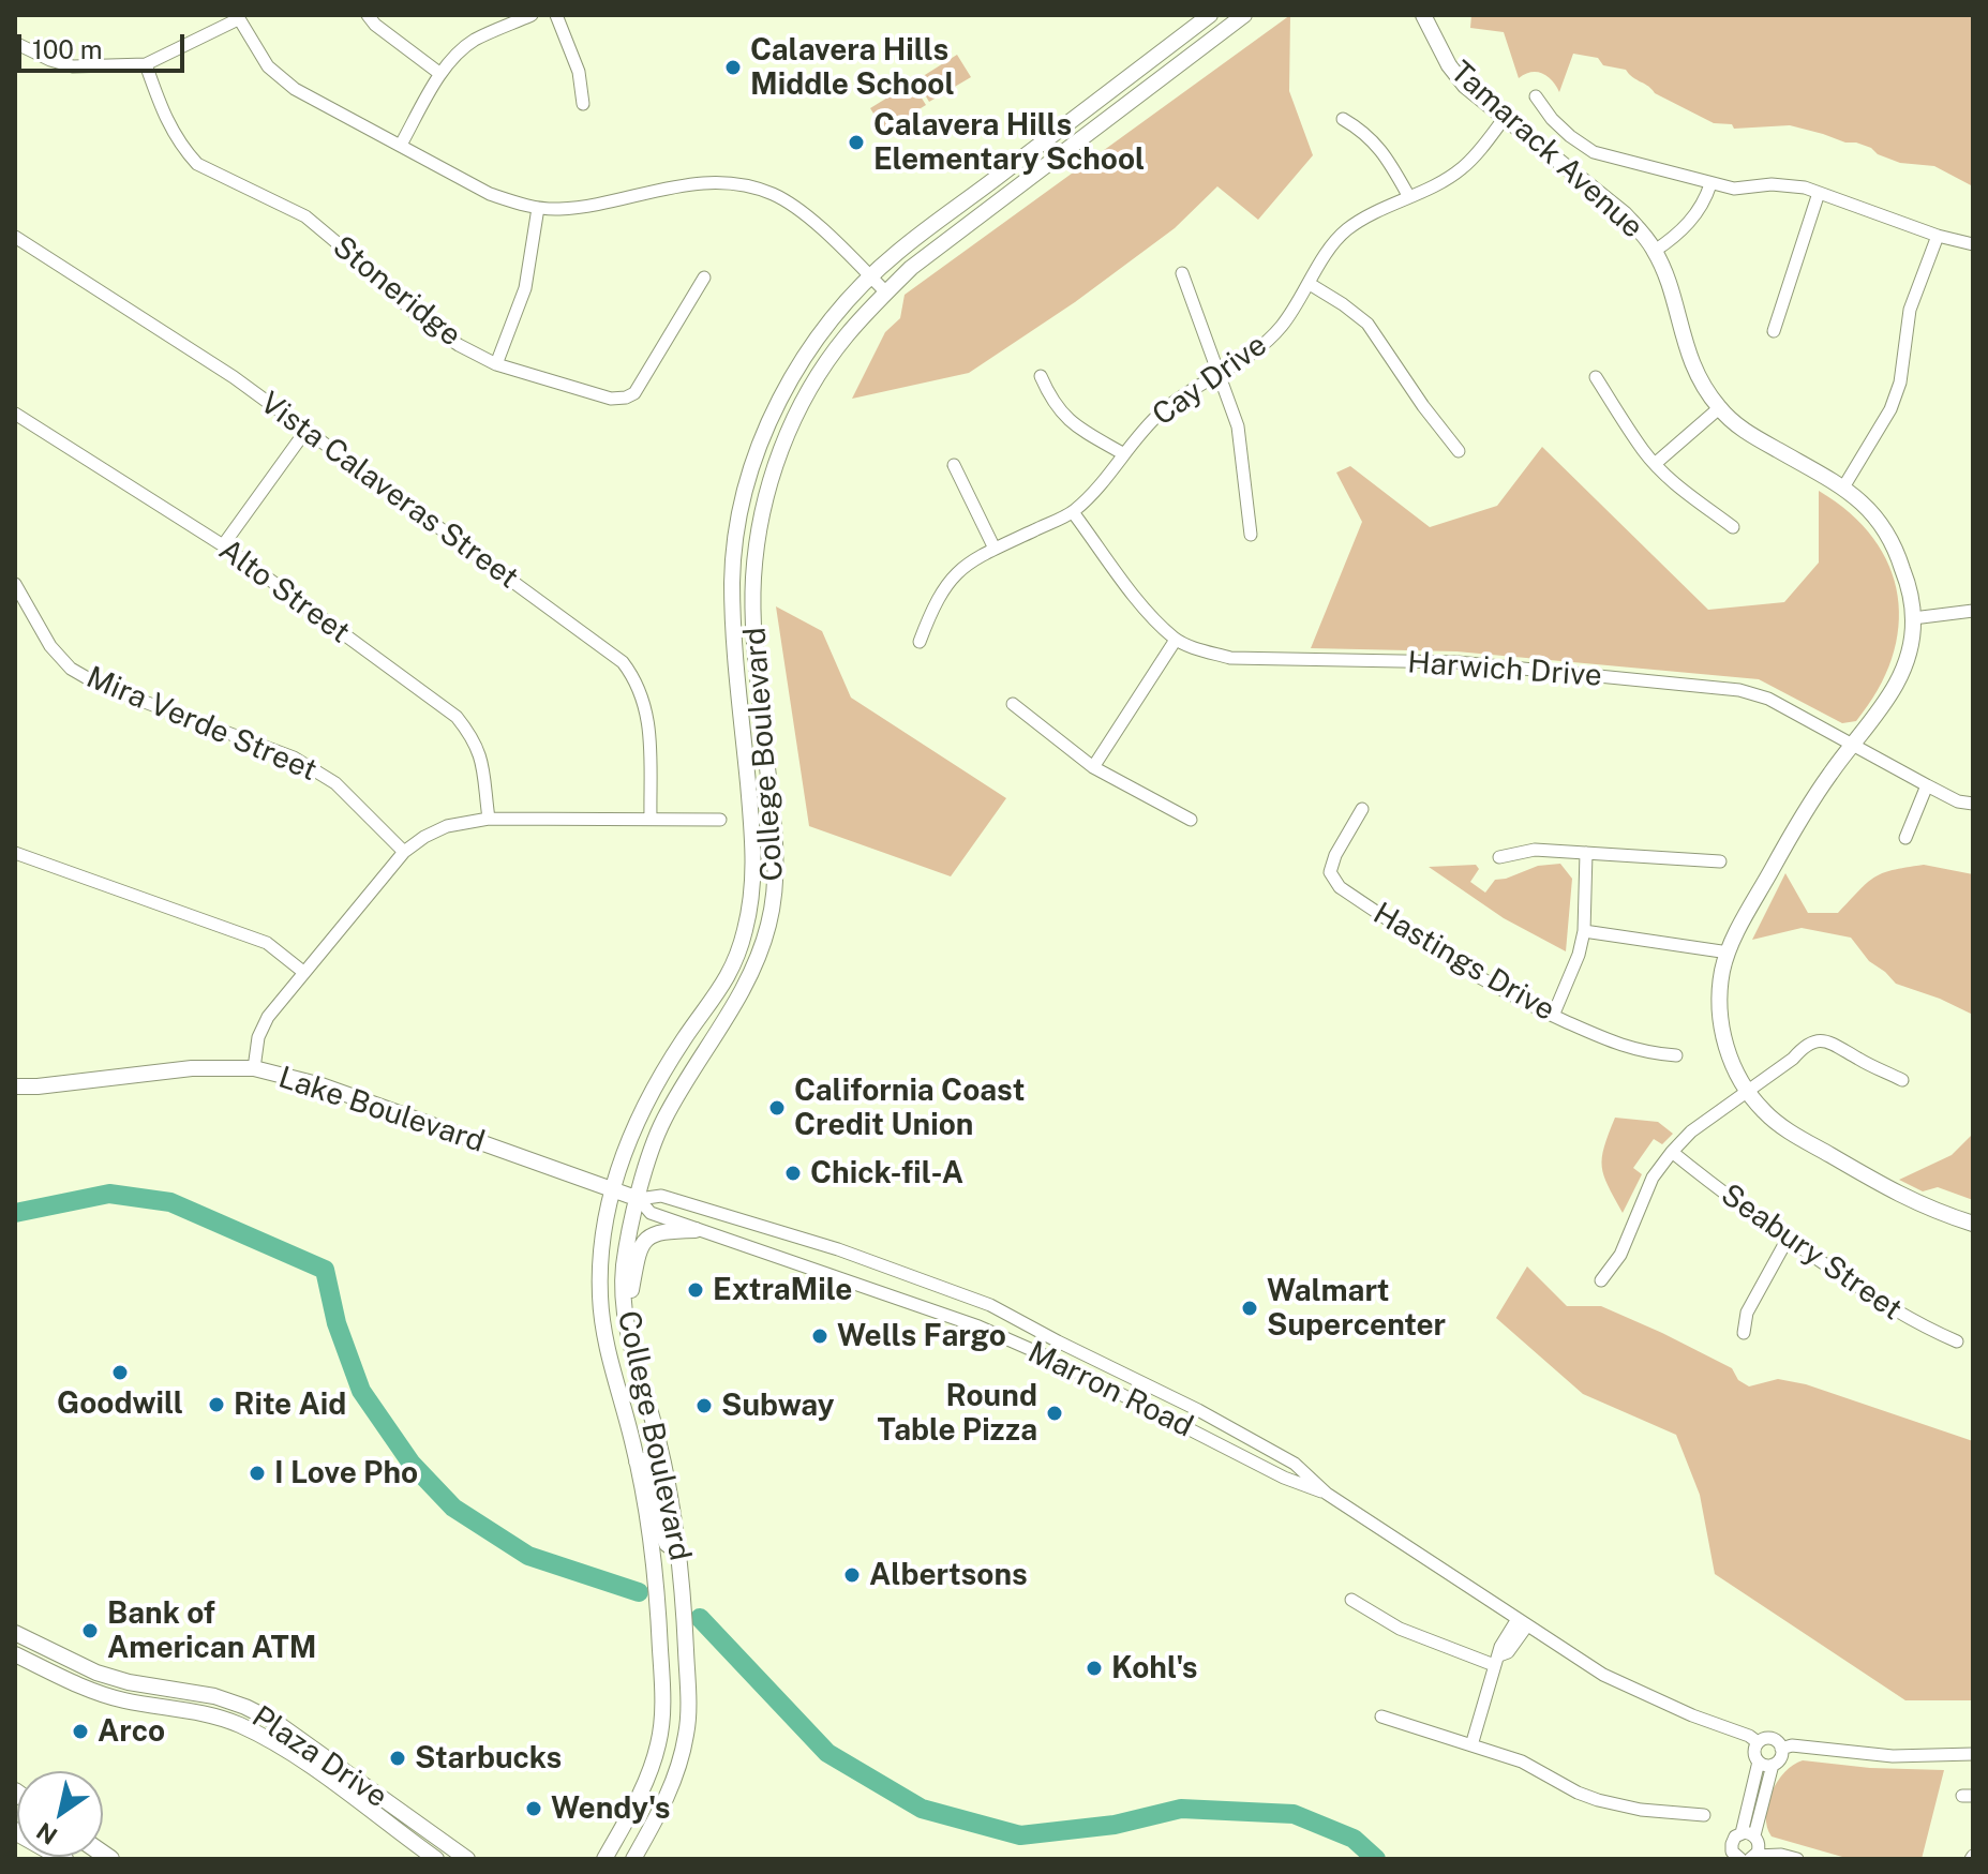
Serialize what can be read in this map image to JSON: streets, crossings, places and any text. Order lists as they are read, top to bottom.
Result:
{
  "streets": {
    "main road": [
      "Tamarack Avenue",
      "College Boulevard",
      "Lake Boulevard",
      "Plaza Drive"
    ],
    "street": [
      "Stoneridge",
      "Cay Drive",
      "Vista Calaveras Street",
      "Alto Street",
      "Harwich Drive",
      "Mira Verde Street",
      "Hastings Drive",
      "Seabury Street",
      "Marron Road"
    ]
  },
  "crossings": [
    ["Tamarack Avenue", "Cay Drive"],
    ["Tamarack Avenue", "Harwich Drive"],
    ["Cay Drive", "Harwich Drive"],
    ["College Boulevard", "Lake Boulevard"],
    ["College Boulevard", "Marron Road"],
    ["Lake Boulevard", "Marron Road"]
  ],
  "places": [
    "Calavera Hills Middle School",
    "Calavera Hills Elementary School",
    "California Coast Credit Union",
    "Chick-fil-A",
    "ExtraMile",
    "Walmart Supercenter",
    "Wells Fargo",
    "Goodwill",
    "Rite Aid",
    "Subway",
    "Round Table Pizza",
    "I Love Pho",
    "Albertsons",
    "Bank of American ATM",
    "Kohl's",
    "Arco",
    "Starbucks",
    "Wendy's"
  ],
  "scale_bar": "100 m",
  "north": "bottom left"
}
